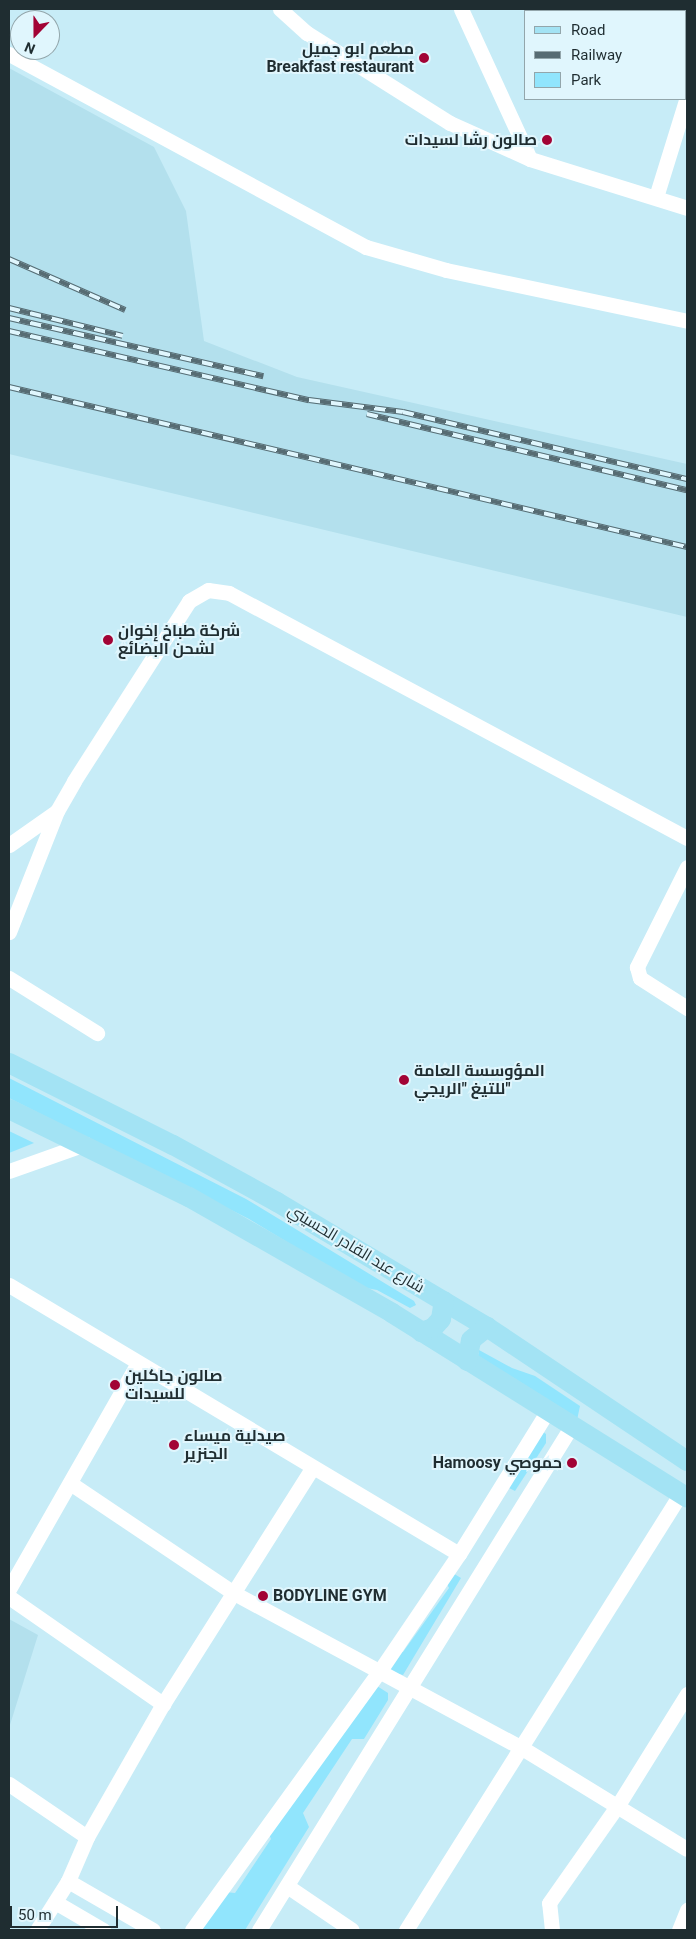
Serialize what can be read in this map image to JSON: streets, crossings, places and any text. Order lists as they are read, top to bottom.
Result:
{
  "streets": {
    "main road": ["شارع عبد القادر الحسيني"]
  },
  "places": [
    "مطعم ابو جميل Breakfast restaurant",
    "صالون رشا لسيدات",
    "شركة طباخ إخوان لشحن البضائع",
    "المؤوسسة العامة للتيغ \"الريجي\"",
    "صالون جاكلين للسيدات",
    "صيدلية ميساء الجنزير",
    "Hamoosy حموصي",
    "BODYLINE GYM"
  ],
  "legend": ["Road", "Railway", "Park"],
  "scale_bar": "50 m",
  "north": "bottom"
}
